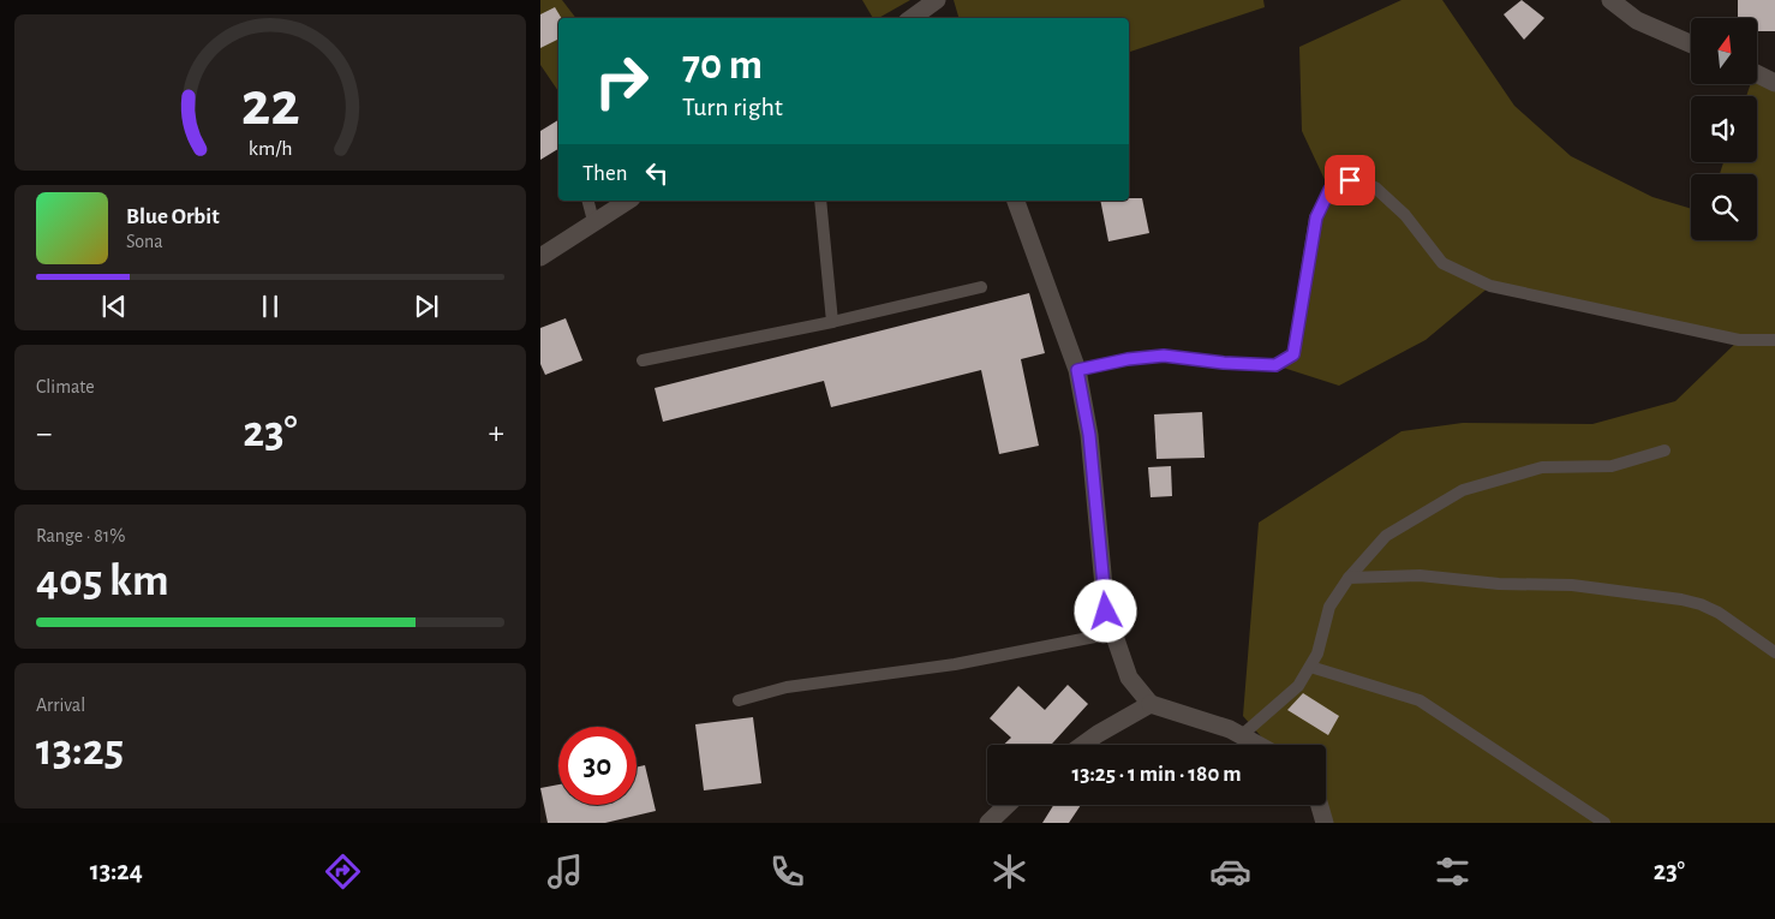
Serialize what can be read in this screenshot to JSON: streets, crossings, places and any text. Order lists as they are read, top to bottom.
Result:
{
  "north": "top",
  "page": {
    "turn": ["70 m", "Turn right"],
    "then": "Then",
    "song": ["Blue Orbit", "Sona"],
    "tile": [
      "Climate",
      ["Range · 81%", "405 km"],
      ["Arrival", "13:25"]
    ],
    "heat": ["−", "23°", "+"],
    "limit": "30",
    "trip": "13:25 · 1 min · 180 m",
    "tabs": ["13:24", "23°"],
    "gauge": ["22", "km/h"]
  }
}
